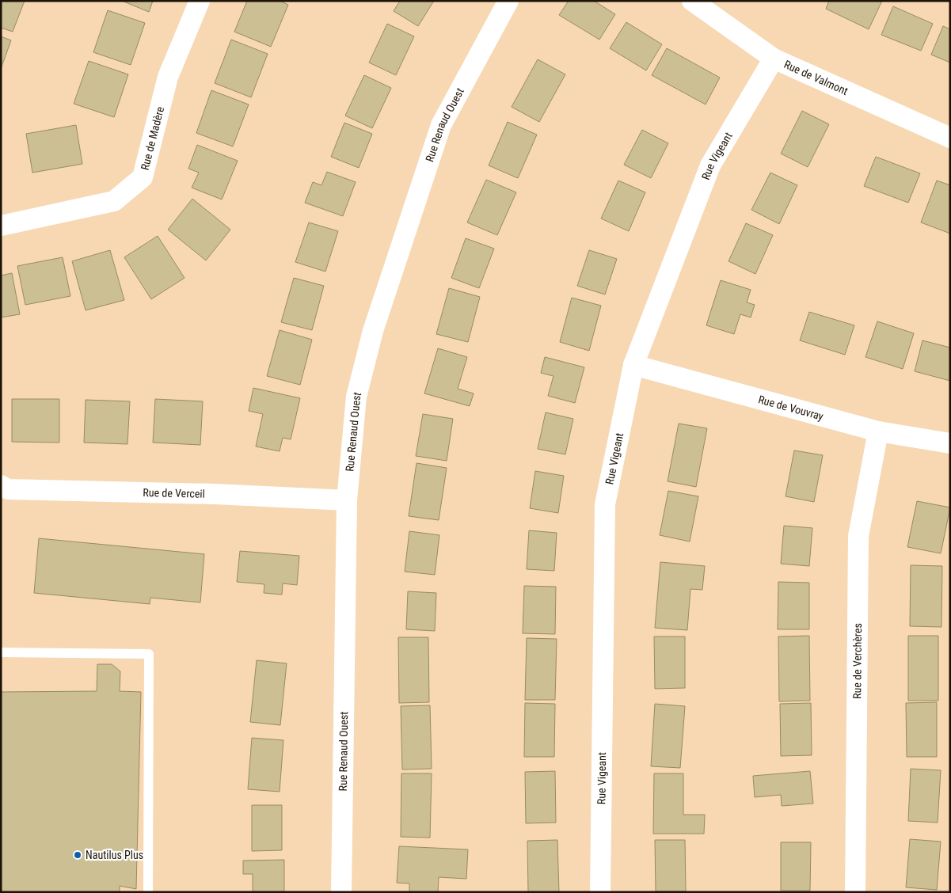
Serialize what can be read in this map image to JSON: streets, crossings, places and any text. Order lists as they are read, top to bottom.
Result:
{
  "streets": {
    "street": [
      "Rue de Valmont",
      "Rue Renaud Ouest",
      "Rue de Madère",
      "Rue Vigeant",
      "Rue de Vouvray",
      "Rue de Verceil",
      "Rue de Verchères"
    ]
  },
  "crossings": [
    ["Rue de Valmont", "Rue Vigeant"],
    ["Rue Renaud Ouest", "Rue de Verceil"],
    ["Rue Vigeant", "Rue de Vouvray"],
    ["Rue de Vouvray", "Rue de Verchères"]
  ],
  "places": ["Nautilus Plus"]
}
